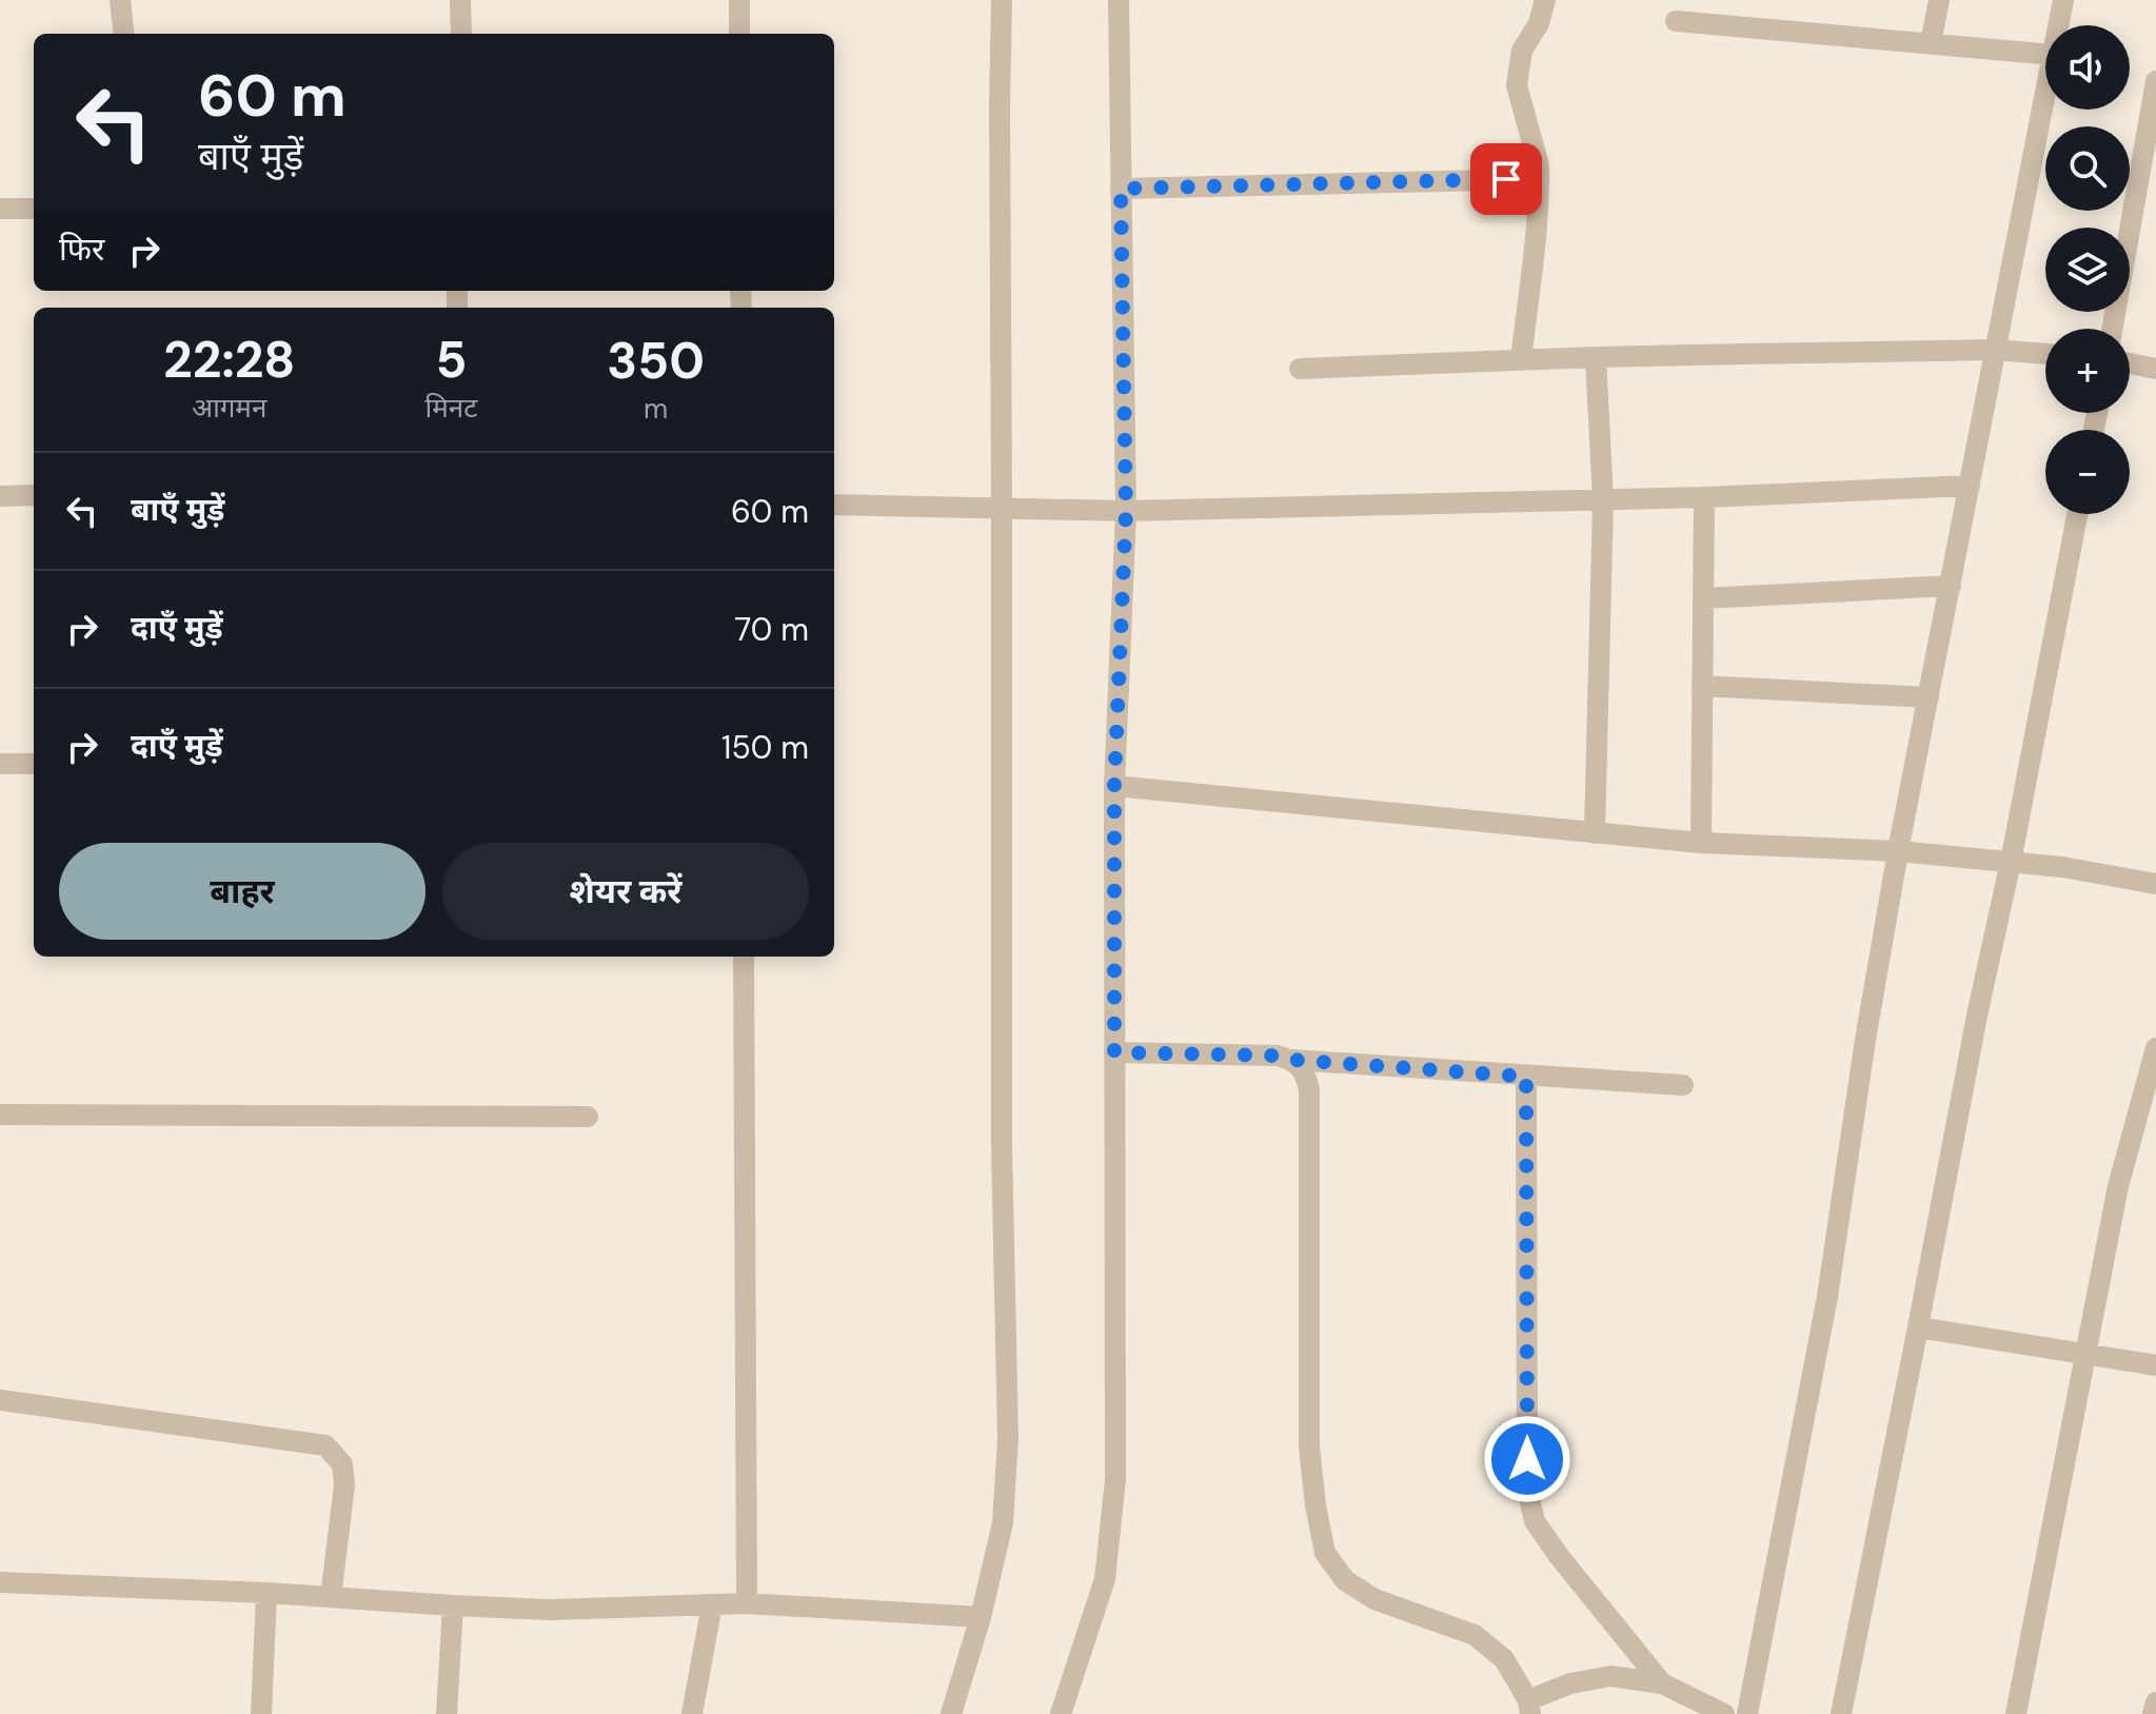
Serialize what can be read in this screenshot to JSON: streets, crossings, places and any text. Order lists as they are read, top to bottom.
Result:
{
  "page": {
    "map_buttons": ["+", "−"],
    "turn": ["60 m", "बाएँ मुड़ें"],
    "then": "फिर",
    "eta": [
      "22:28",
      "आगमन",
      "5",
      "मिनट",
      "350",
      "m"
    ],
    "list": [
      {
        "name": "बाएँ मुड़ें",
        "value": "60 m"
      },
      {
        "name": "दाएँ मुड़ें",
        "value": "70 m"
      },
      {
        "name": "दाएँ मुड़ें",
        "value": "150 m"
      }
    ],
    "buttons": ["बाहर", "शेयर करें"]
  }
}
